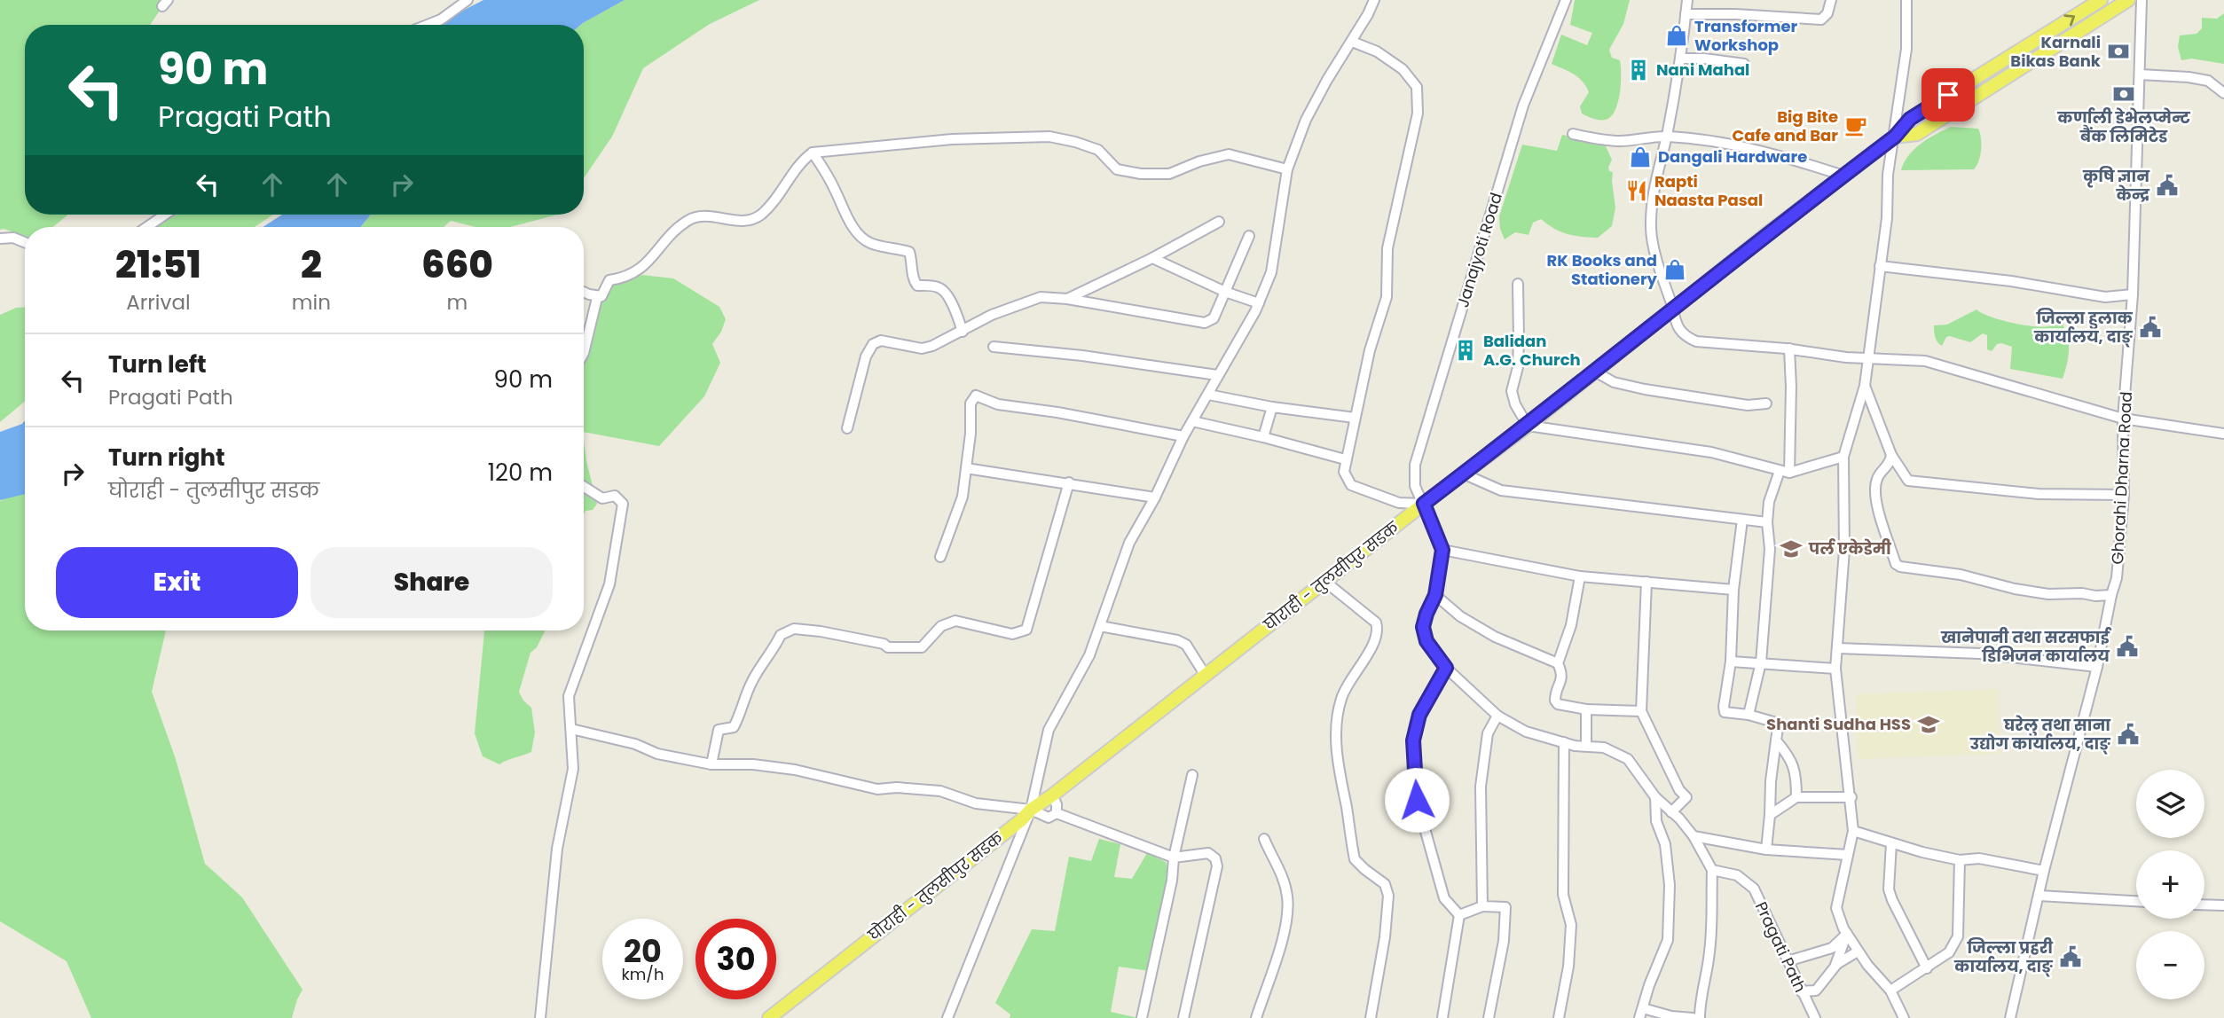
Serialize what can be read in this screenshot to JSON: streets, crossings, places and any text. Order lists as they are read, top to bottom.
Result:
{
  "streets": {
    "main road": ["घोराही - तुलसीपुर सडक"],
    "street": ["Janajyoti Road", "Ghorahi Dharna Road", "Pragati Path"]
  },
  "crossings": [
    ["Janajyoti Road", "घोराही - तुलसीपुर सडक"]
  ],
  "places": {
    "shop": ["Transformer Workshop", "Dangali Hardware", "RK Books and Stationery"],
    "bank": ["Karnali Bikas Bank", "कर्णाली डेभेलप्मेन्ट बैंक लिमिटेड"],
    "building": ["Nani Mahal", "Balidan A.G. Church"],
    "cafe": ["Big Bite Cafe and Bar"],
    "public building": [
      "कृषि ज्ञान केन्द्र",
      "जिल्ला हुलाक कार्यालय, दाङ्",
      "खानेपानी तथा सरसफाई डिभिजन कार्यालय",
      "घरेलु तथा साना उद्योग कार्यालय, दाङ्",
      "जिल्ला प्रहरी कार्यालय, दाङ्"
    ],
    "restaurant": ["Rapti Naasta Pasal"],
    "school or university": ["पर्ल एकेडेमी", "Shanti Sudha HSS"]
  },
  "page": {
    "turn": ["90 m", "Pragati Path"],
    "eta": [
      "21:51",
      "Arrival",
      "2",
      "min",
      "660",
      "m"
    ],
    "list": [
      {
        "name": "Turn left",
        "note": "Pragati Path",
        "value": "90 m"
      },
      {
        "name": "Turn right",
        "note": "घोराही - तुलसीपुर सडक",
        "value": "120 m"
      }
    ],
    "buttons": ["Exit", "Share"],
    "map_buttons": ["+", "−"],
    "speed": "20 km/h",
    "limit": "30"
  }
}
